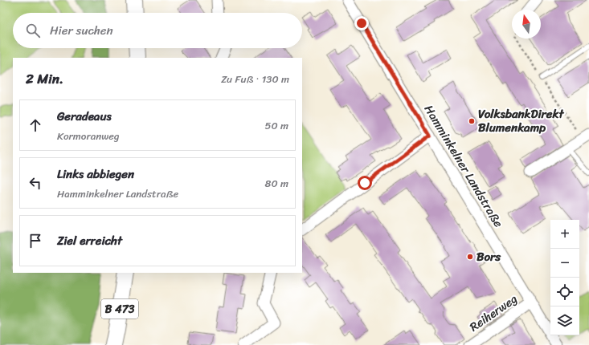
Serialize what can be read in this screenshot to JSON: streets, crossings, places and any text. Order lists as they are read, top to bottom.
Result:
{
  "streets": {
    "main road": ["B 473"],
    "street": ["Hamminkelner Landstraße", "Reiherweg"]
  },
  "crossings": [
    ["Hamminkelner Landstraße", "Reiherweg"]
  ],
  "places": ["VolksbankDirekt Blumenkamp", "Bors"],
  "north": "top",
  "page": {
    "search": "Hier suchen",
    "heading": ["2 Min.", "Zu Fuß · 130 m"],
    "list": [
      ["Geradeaus", "Kormoranweg", "50 m"],
      ["Links abbiegen", "Hamminkelner Landstraße", "80 m"],
      "Ziel erreicht"
    ],
    "map_buttons": ["+", "−"]
  }
}
